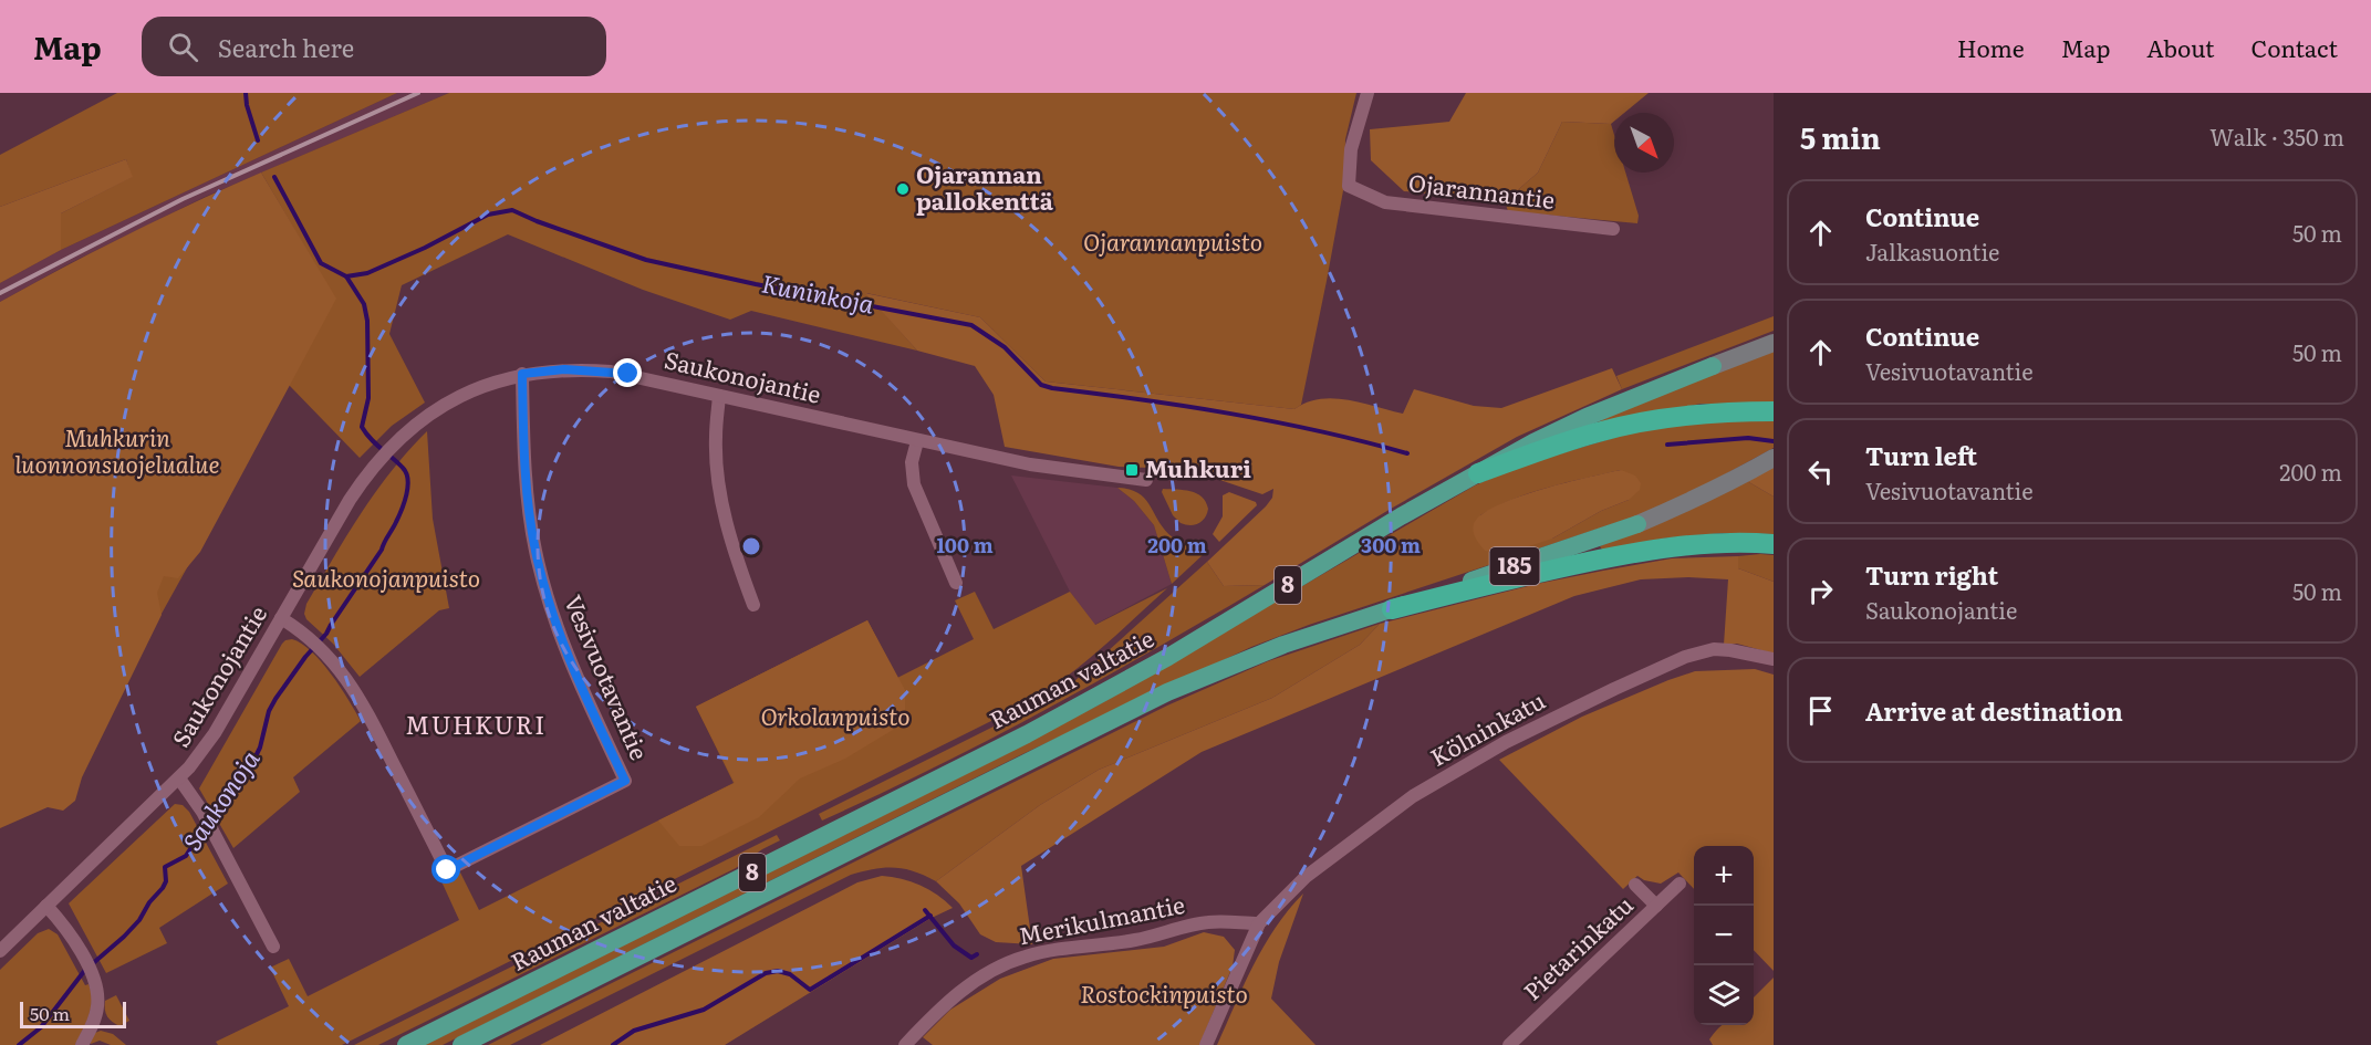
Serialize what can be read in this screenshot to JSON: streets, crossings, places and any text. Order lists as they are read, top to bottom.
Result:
{
  "streets": {
    "highway": ["185", "8", "Rauman valtatie"],
    "street": [
      "Ojarannantie",
      "Saukonojantie",
      "Vesivuotavantie",
      "Kölninkatu",
      "Merikulmantie",
      "Pietarinkatu"
    ]
  },
  "crossings": [
    ["Saukonojantie", "Vesivuotavantie"],
    ["185", "Rauman valtatie"],
    ["Kölninkatu", "Merikulmantie"]
  ],
  "districts": ["MUHKURI"],
  "water": ["Kuninkoja", "Saukonoja"],
  "parks": [
    "Ojarannanpuisto",
    "Muhkurin luonnonsuojelualue",
    "Saukonojanpuisto",
    "Orkolanpuisto",
    "Rostockinpuisto"
  ],
  "places": {
    "other": ["Ojarannan pallokenttä"],
    "transit": ["Muhkuri"]
  },
  "scale_bar": "50 m",
  "north": "bottom right",
  "page": {
    "header": "Map",
    "search": "Search here",
    "nav": [
      "Home",
      "Map",
      "About",
      "Contact"
    ],
    "heading": ["5 min", "Walk · 350 m"],
    "list": [
      ["Continue", "Jalkasuontie", "50 m"],
      ["Continue", "Vesivuotavantie", "50 m"],
      ["Turn left", "Vesivuotavantie", "200 m"],
      ["Turn right", "Saukonojantie", "50 m"],
      "Arrive at destination"
    ],
    "map_buttons": ["+", "−"],
    "scale": "50 m"
  },
  "rings": ["100 m", "200 m", "300 m"]
}
